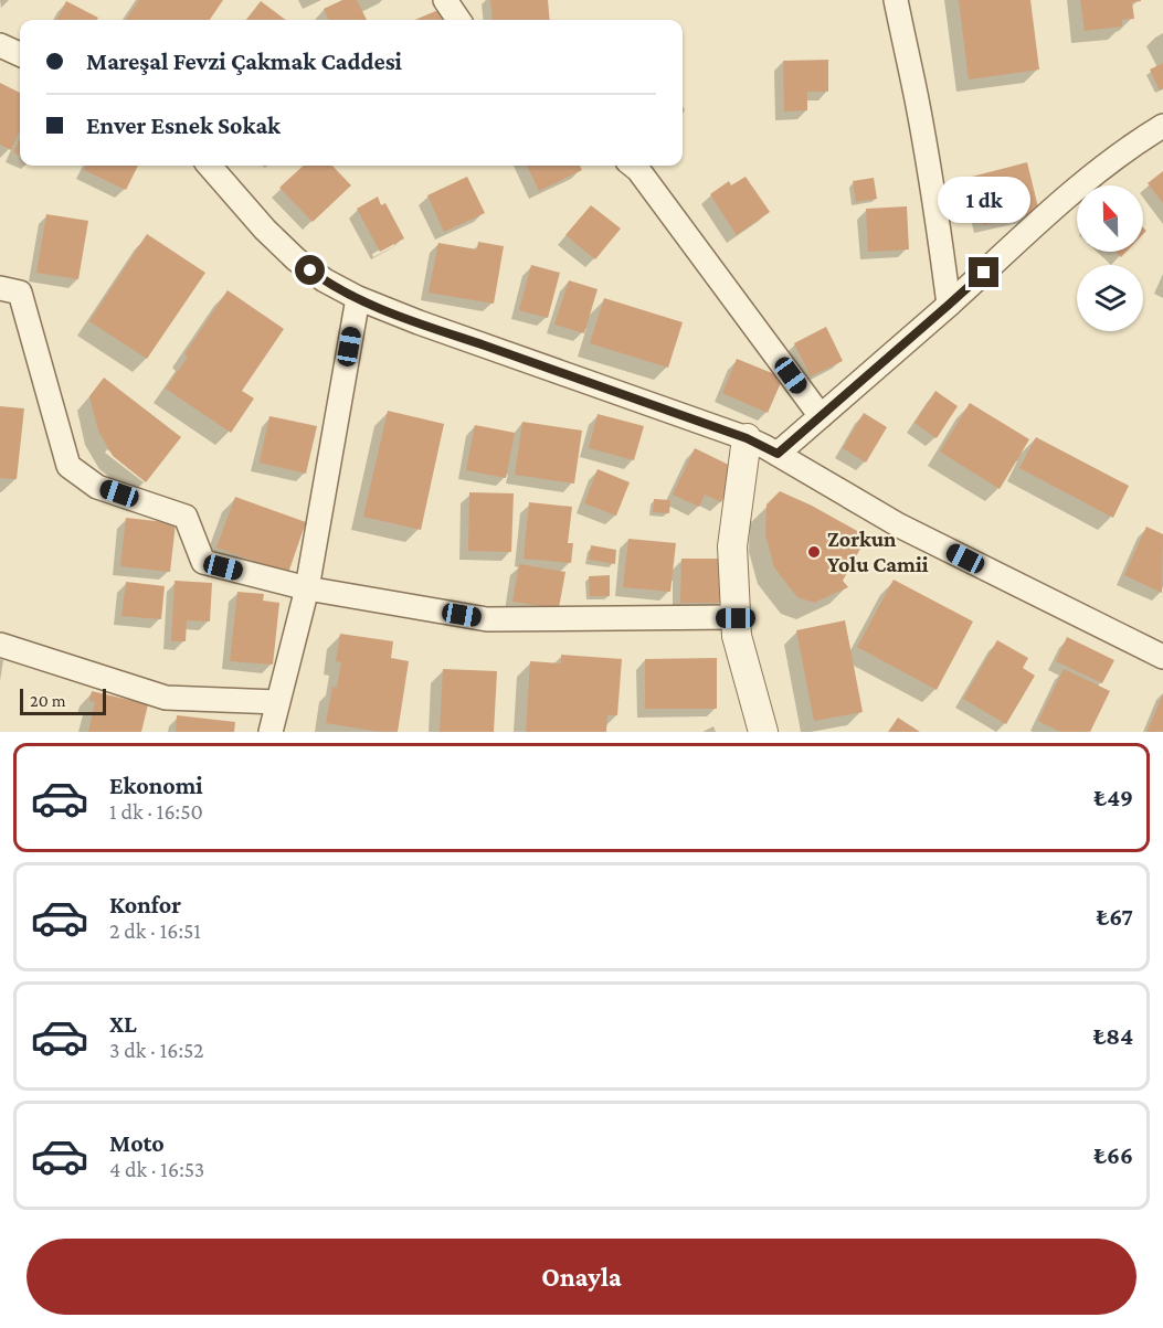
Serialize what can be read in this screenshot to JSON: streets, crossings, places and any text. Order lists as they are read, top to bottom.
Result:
{
  "places": ["Zorkun Yolu Camii"],
  "scale_bar": "20 m",
  "north": "top",
  "page": {
    "banner": ["Mareşal Fevzi Çakmak Caddesi", "Enver Esnek Sokak"],
    "bubble": "1 dk",
    "scale": "20 m",
    "list": [
      {
        "name": "Ekonomi",
        "note": "1 dk · 16:50",
        "value": "₺49"
      },
      {
        "name": "Konfor",
        "note": "2 dk · 16:51",
        "value": "₺67"
      },
      {
        "name": "XL",
        "note": "3 dk · 16:52",
        "value": "₺84"
      },
      {
        "name": "Moto",
        "note": "4 dk · 16:53",
        "value": "₺66"
      }
    ],
    "buttons": "Onayla"
  }
}
